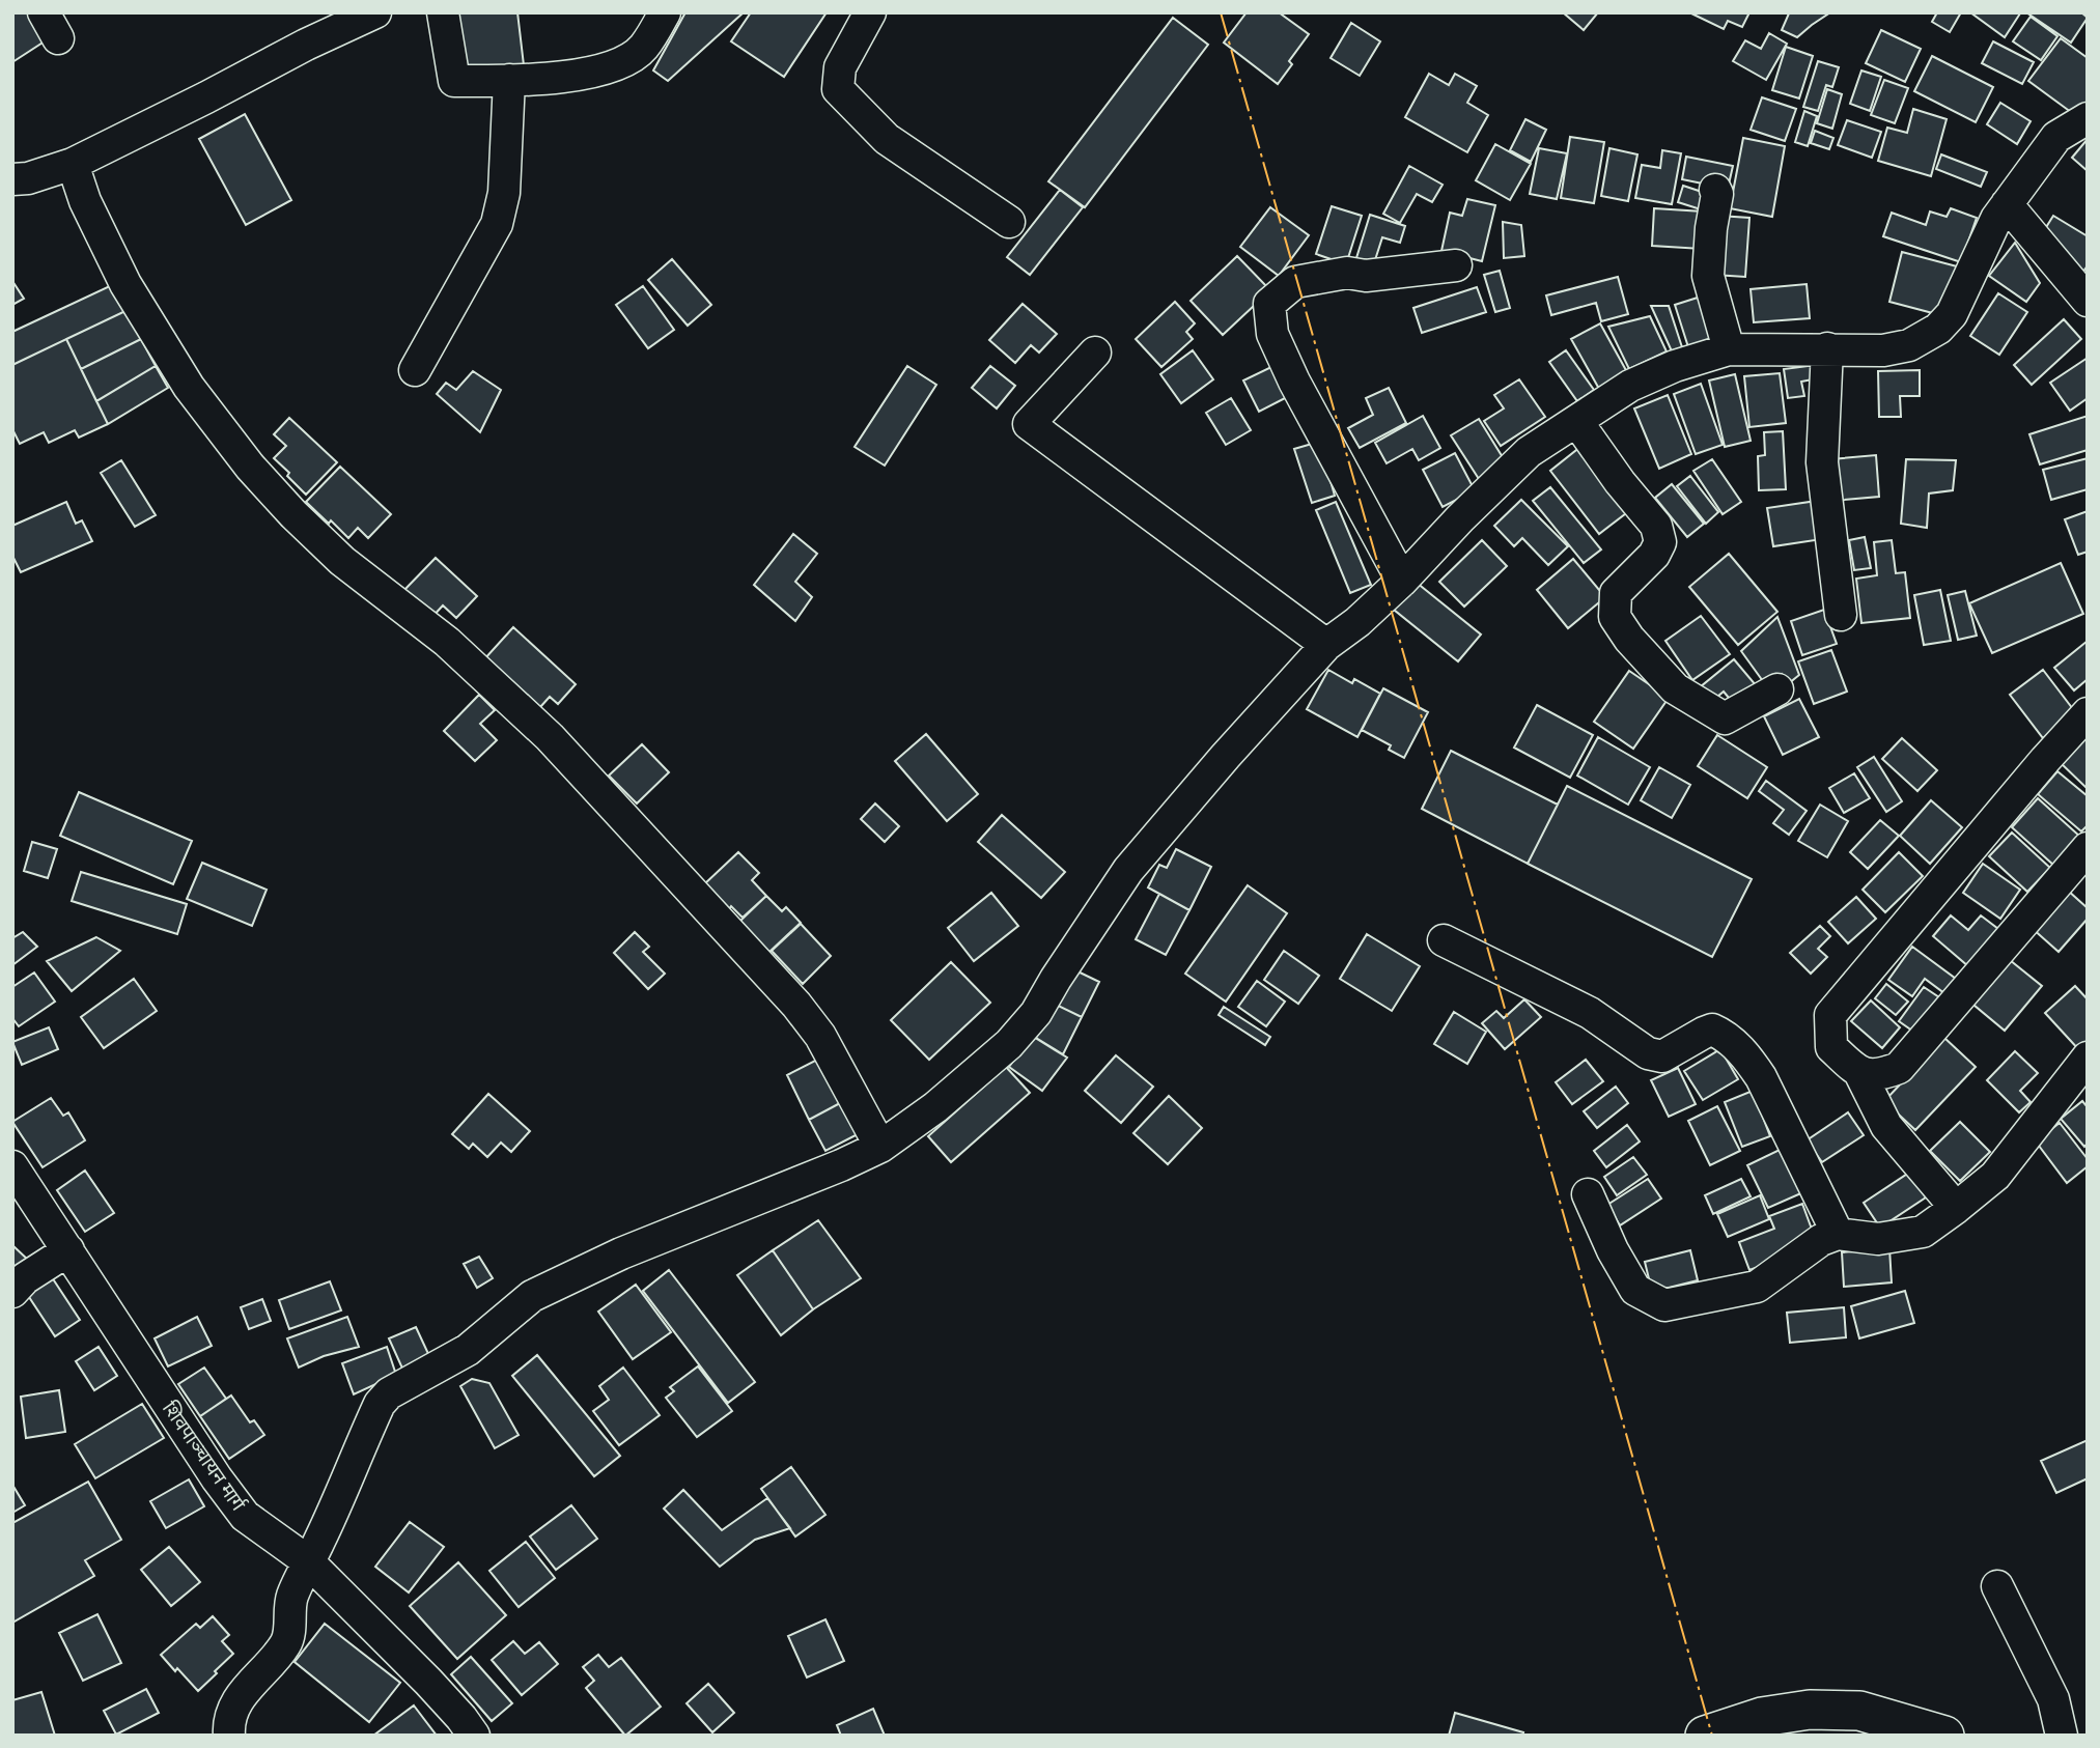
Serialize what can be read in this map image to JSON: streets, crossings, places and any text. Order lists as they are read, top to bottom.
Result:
{
  "streets": {
    "street": ["शिवपाञ्चायन मार्ग"]
  }
}
